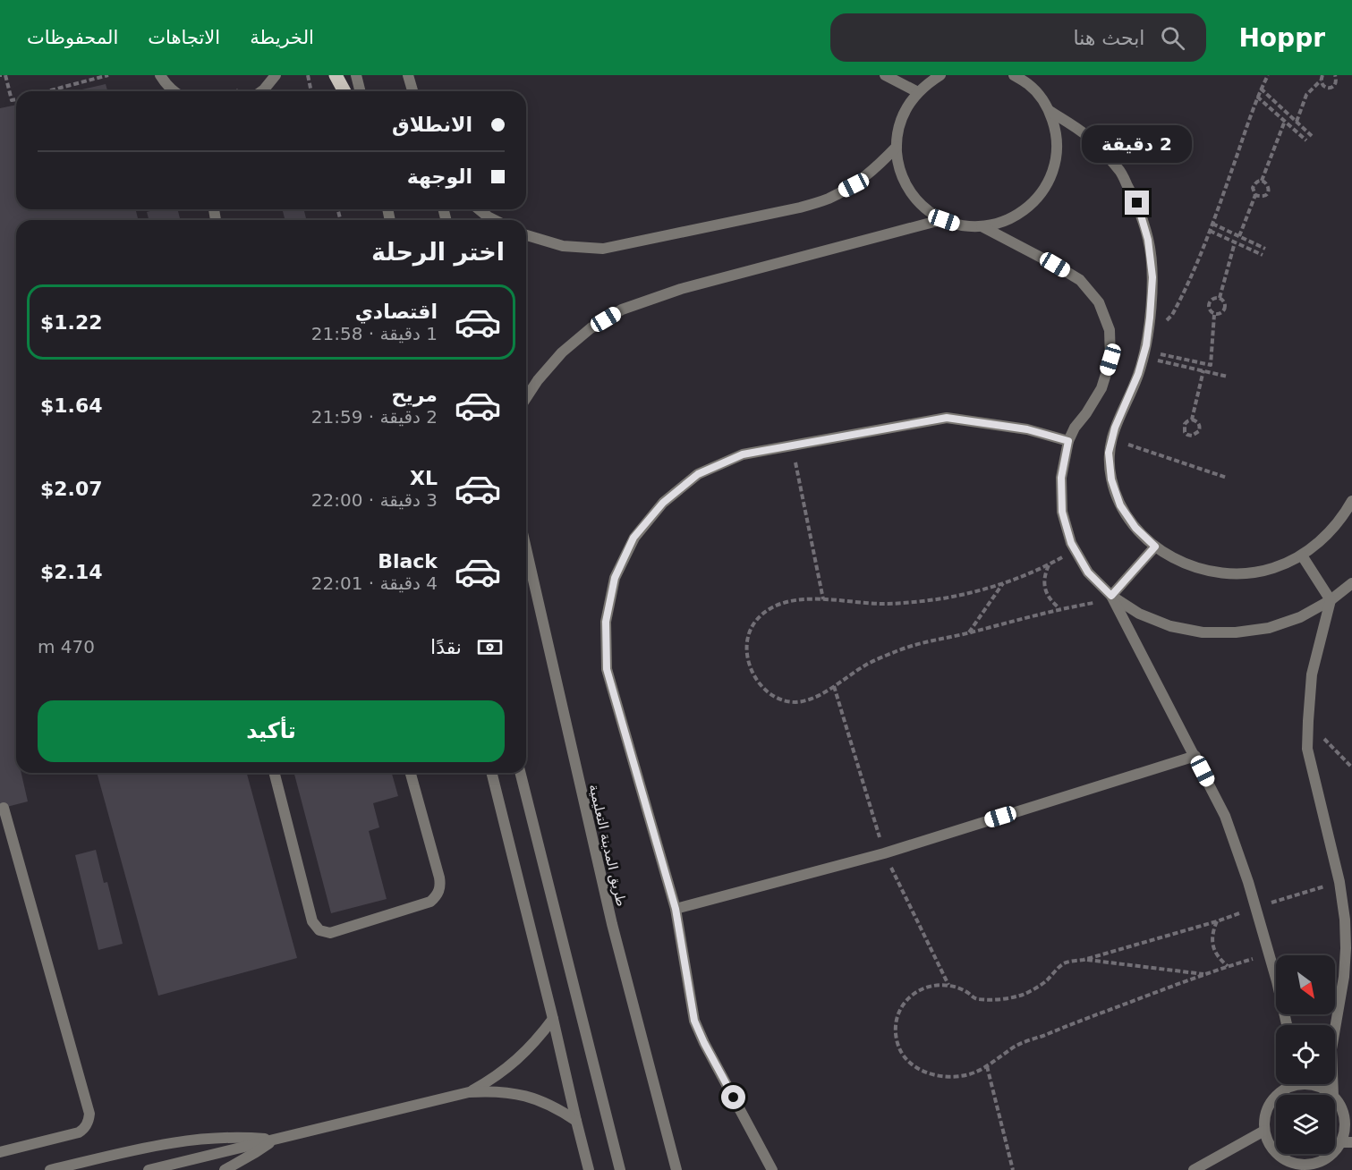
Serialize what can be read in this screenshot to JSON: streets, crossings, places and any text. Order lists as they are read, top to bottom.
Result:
{
  "streets": {
    "street": ["طريق المدينة التعليمية"]
  },
  "north": "bottom right",
  "page": {
    "header": "Hoppr",
    "search": "ابحث هنا",
    "nav": ["الخريطة", "الاتجاهات", "المحفوظات"],
    "banner": ["الانطلاق", "الوجهة"],
    "bubble": "2 دقيقة",
    "heading": "اختر الرحلة",
    "list": [
      {
        "name": "اقتصادي",
        "note": "1 دقيقة · 21:58",
        "value": "$1.22"
      },
      {
        "name": "مريح",
        "note": "2 دقيقة · 21:59",
        "value": "$1.64"
      },
      {
        "name": "XL",
        "note": "3 دقيقة · 22:00",
        "value": "$2.07"
      },
      {
        "name": "Black",
        "note": "4 دقيقة · 22:01",
        "value": "$2.14"
      }
    ],
    "pay": ["نقدًا", "470 m"],
    "buttons": "تأكيد"
  }
}
